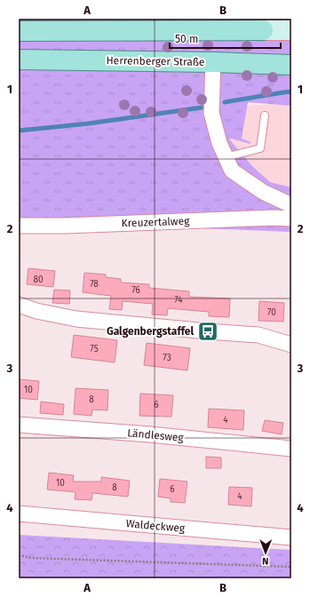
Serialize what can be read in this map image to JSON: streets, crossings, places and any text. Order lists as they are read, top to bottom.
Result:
{
  "streets": {
    "main road": ["Herrenberger Straße"],
    "street": ["Kreuzertalweg", "Ländlesweg", "Waldeckweg"]
  },
  "places": {
    "bus stop": ["Galgenbergstaffel"]
  },
  "house_numbers": [
    "80",
    "78",
    "76",
    "74",
    "70",
    "75",
    "73",
    "10",
    "8",
    "6",
    "4",
    "10",
    "8",
    "6",
    "4"
  ],
  "scale_bar": "50 m",
  "north": "bottom",
  "grid": {
    "columns": ["A", "B"],
    "rows": [
      "1",
      "2",
      "3",
      "4"
    ]
  }
}
